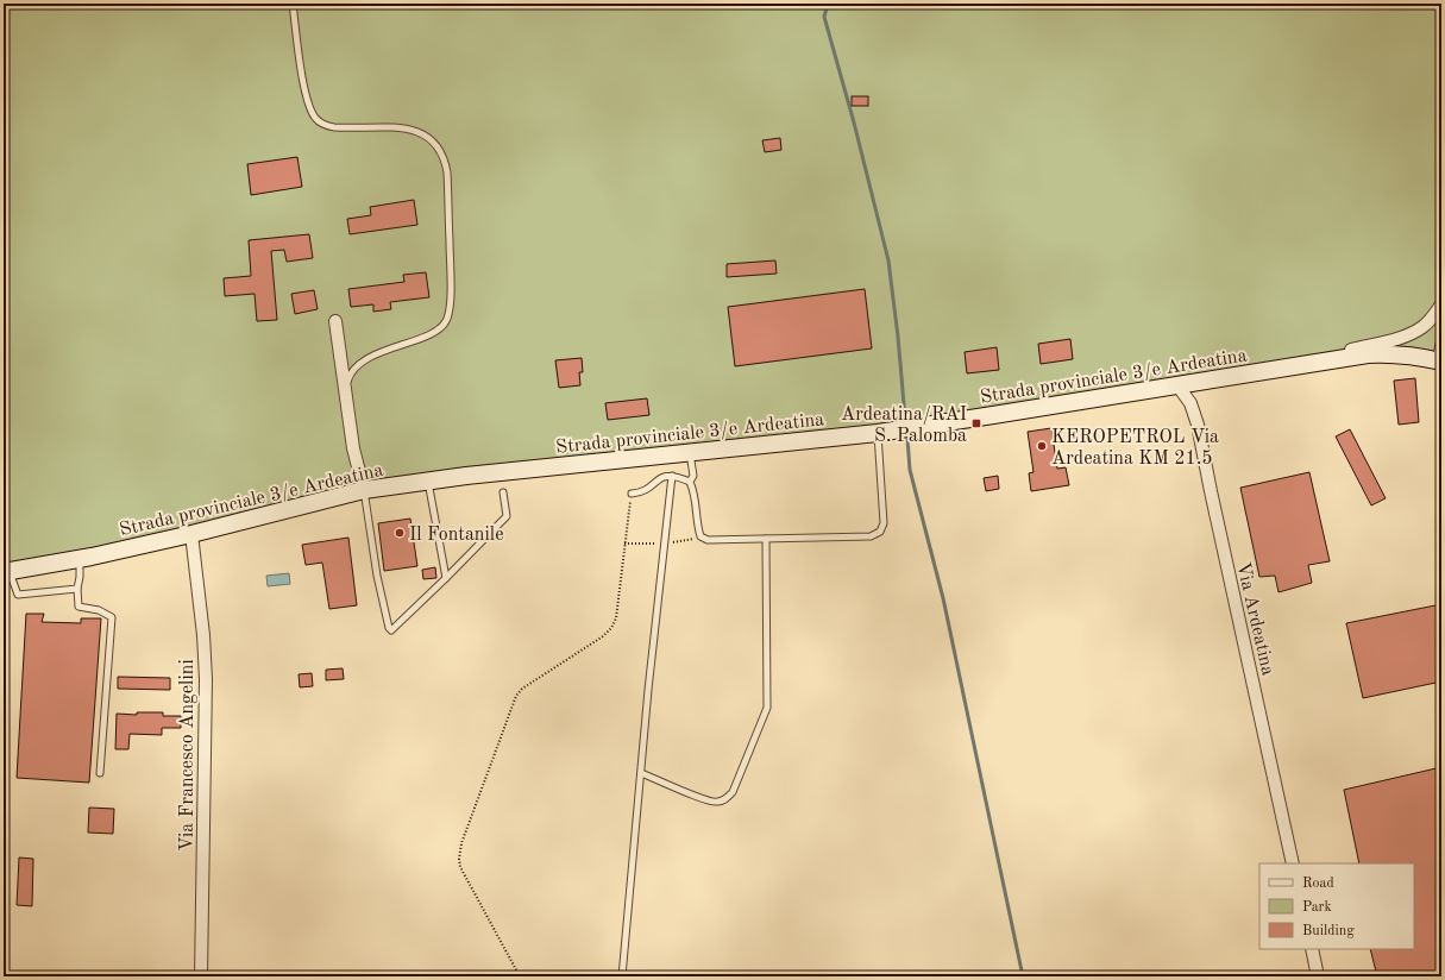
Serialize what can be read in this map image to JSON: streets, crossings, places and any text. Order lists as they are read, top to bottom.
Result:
{
  "streets": {
    "main road": ["Strada provinciale 3/e Ardeatina"],
    "street": ["Via Ardeatina", "Via Francesco Angelini"]
  },
  "crossings": [
    ["Strada provinciale 3/e Ardeatina", "Via Ardeatina"],
    ["Strada provinciale 3/e Ardeatina", "Via Francesco Angelini"]
  ],
  "places": {
    "transit": ["Ardeatina/RAI S. Palomba"],
    "other": ["KEROPETROL Via Ardeatina KM 21.5", "Il Fontanile"]
  },
  "legend": ["Road", "Park", "Building"]
}
